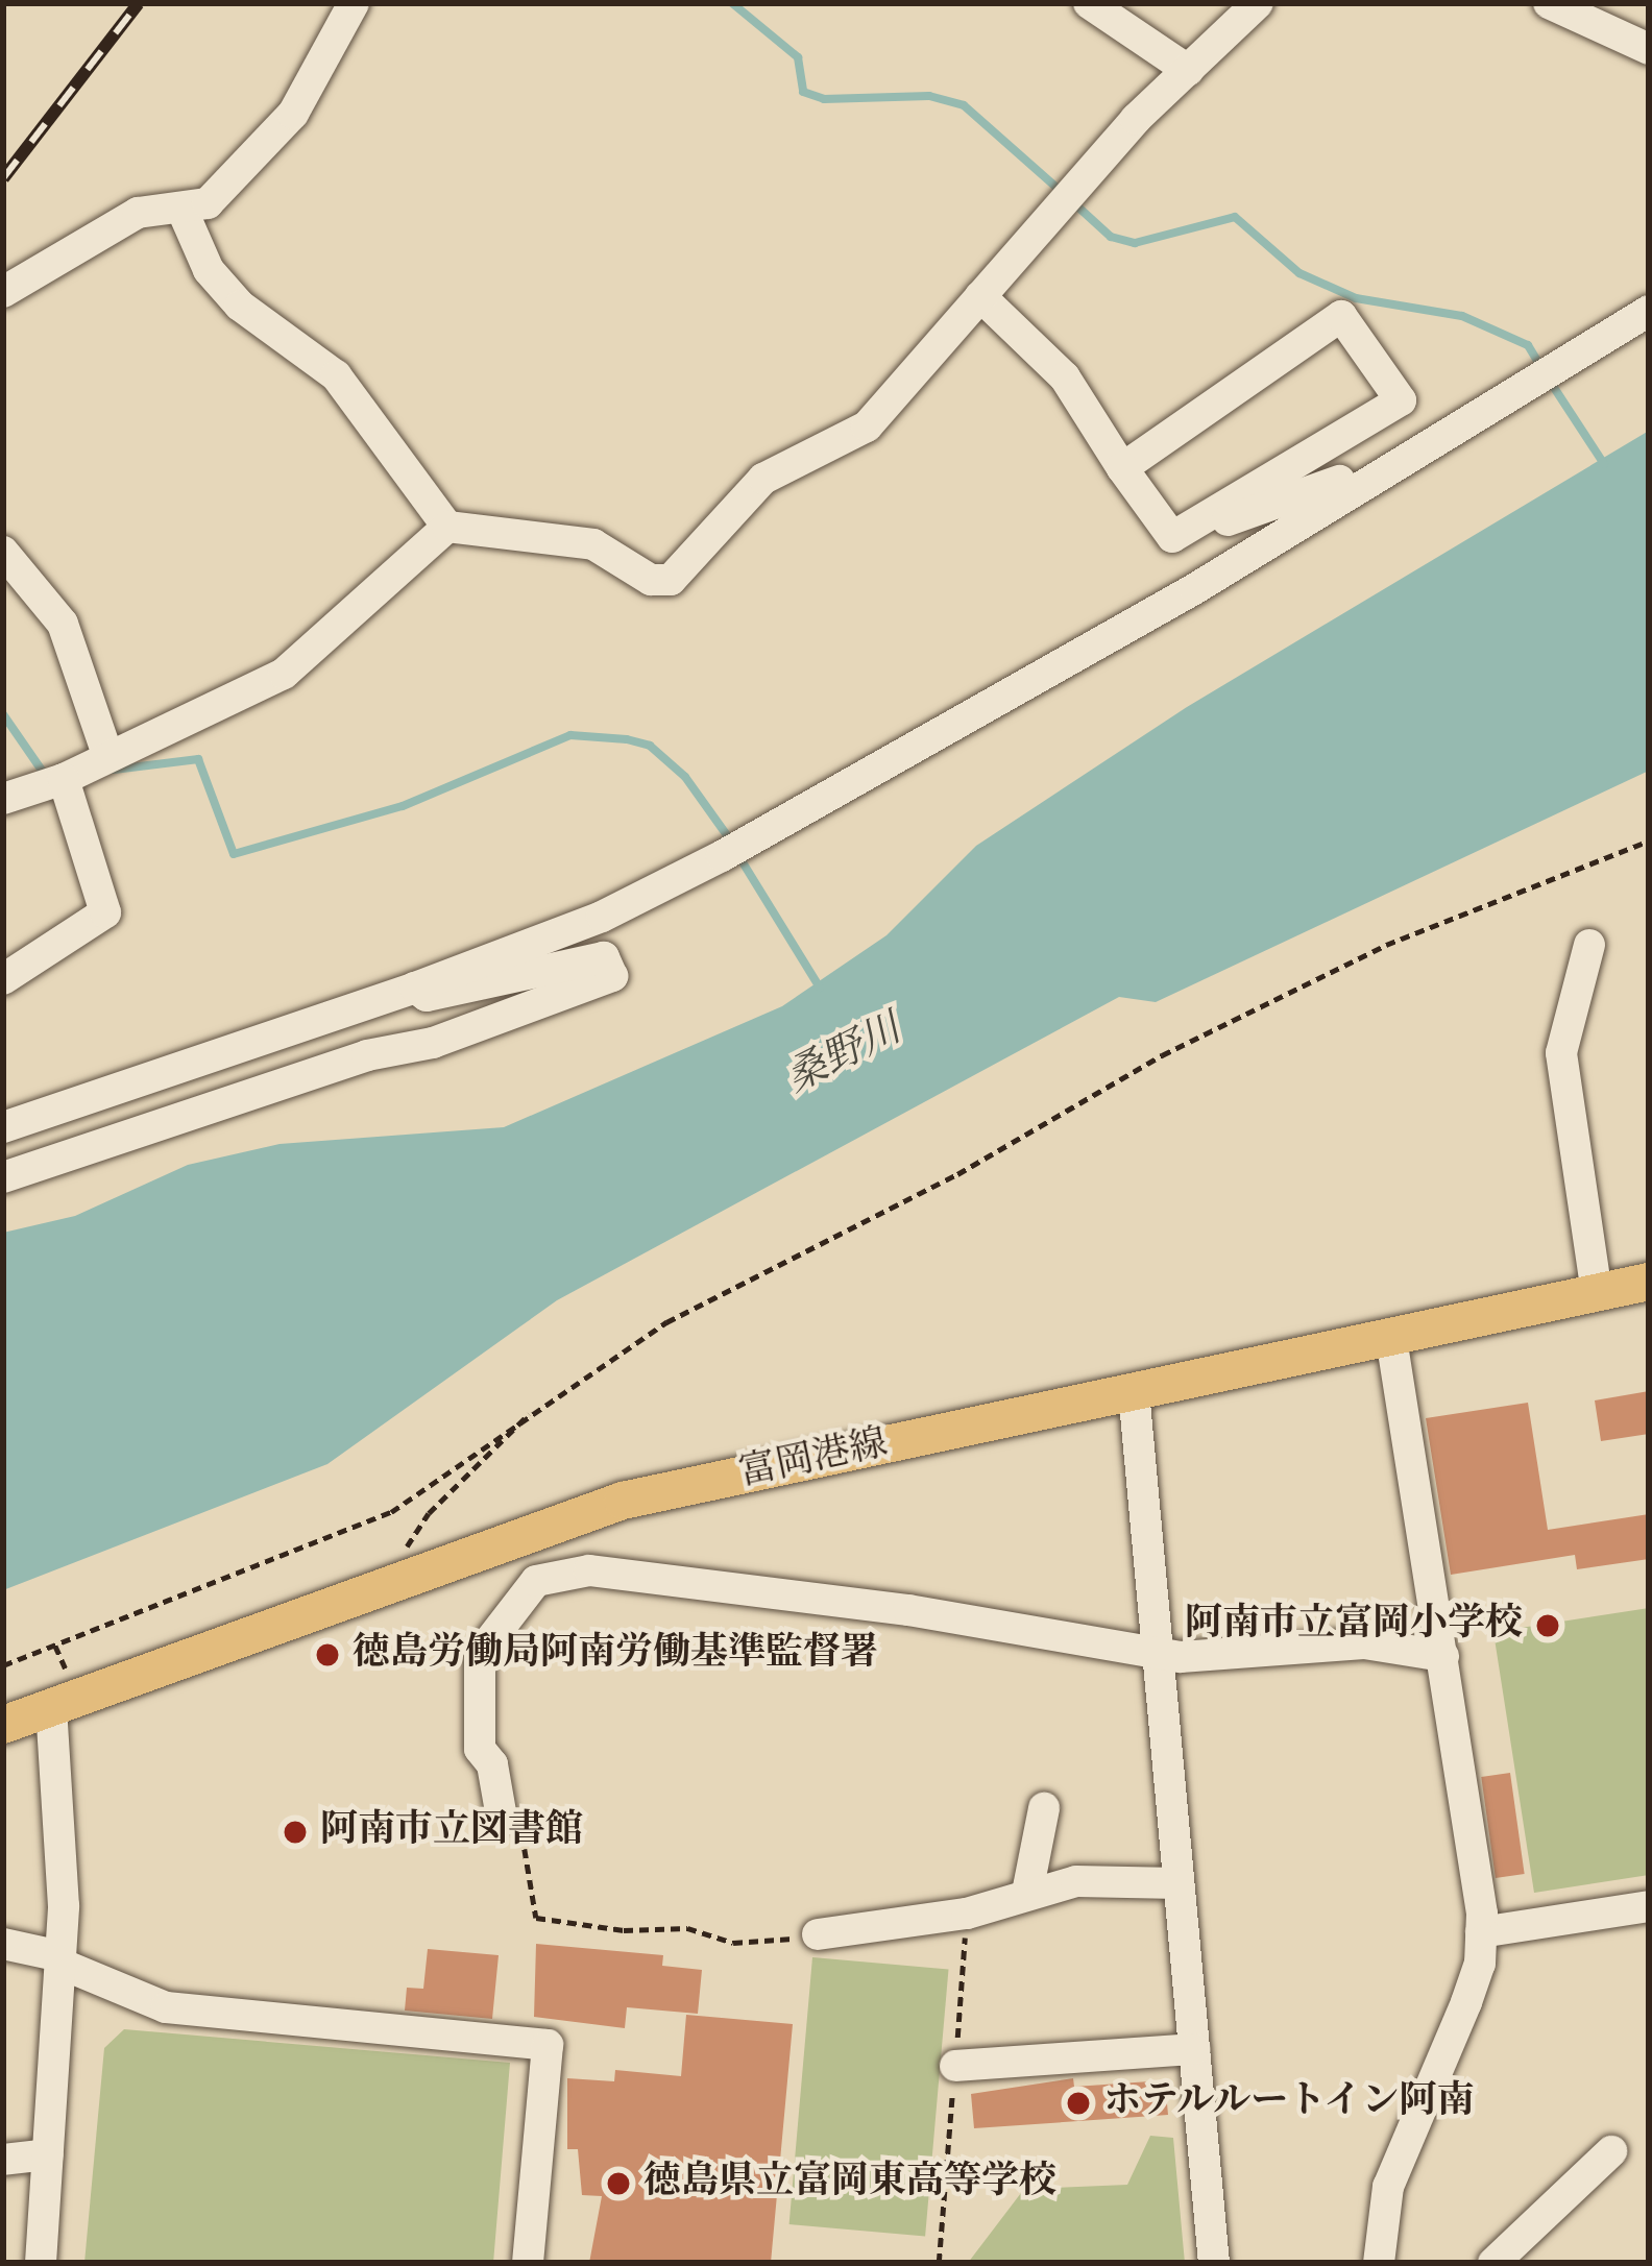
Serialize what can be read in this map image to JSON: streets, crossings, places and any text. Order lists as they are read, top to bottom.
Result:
{
  "streets": {
    "main road": ["富岡港線"]
  },
  "water": ["桑野川"],
  "places": [
    "阿南市立富岡小学校",
    "徳島労働局阿南労働基準監督署",
    "阿南市立図書館",
    "ホテルルートイン阿南",
    "徳島県立富岡東高等学校"
  ]
}
